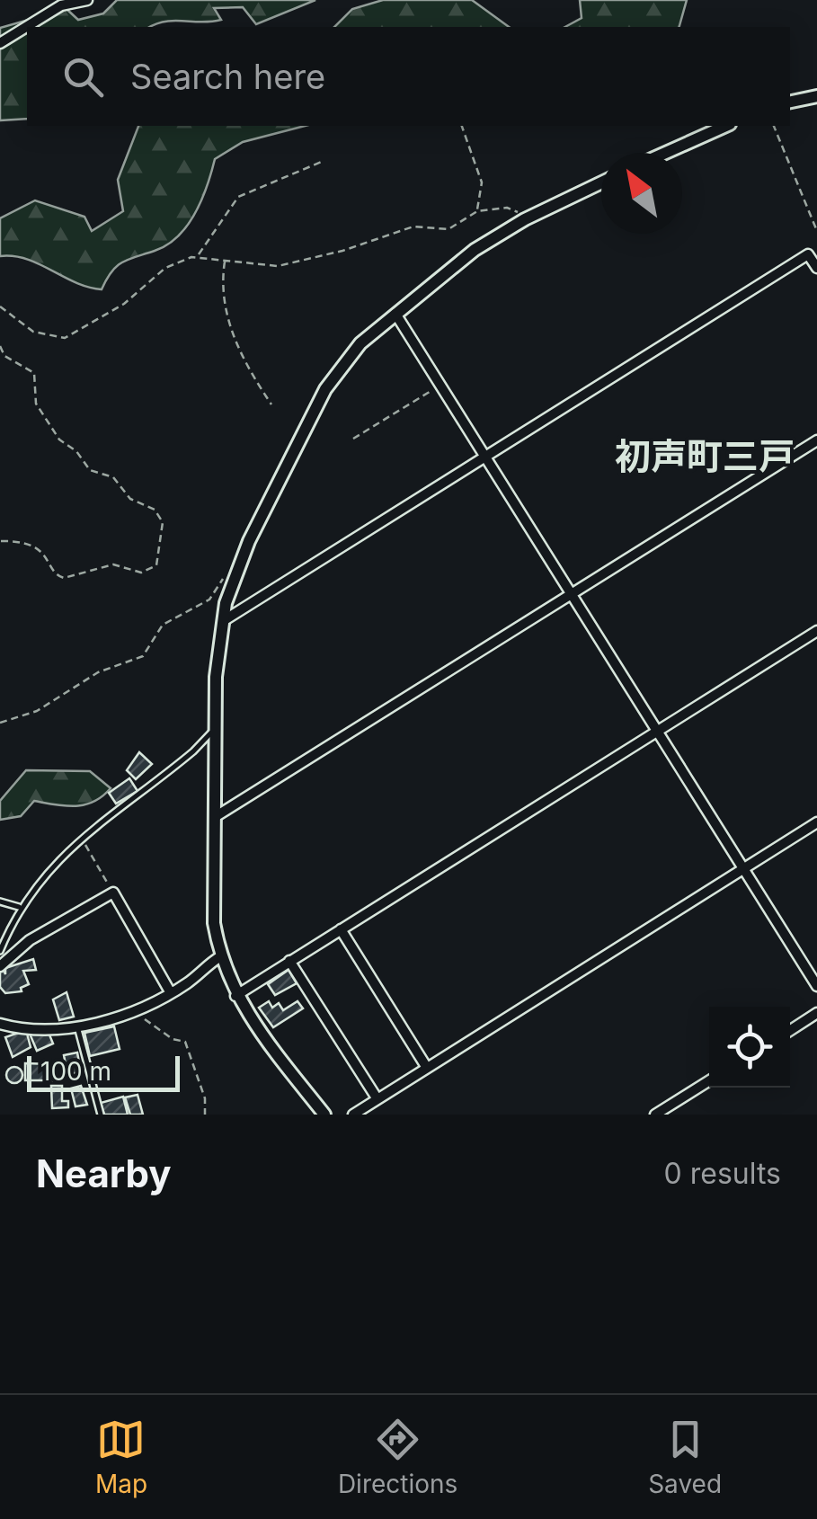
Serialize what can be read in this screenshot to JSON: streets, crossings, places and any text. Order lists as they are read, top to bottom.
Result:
{
  "districts": ["初声町三戸"],
  "scale_bar": "100 m",
  "north": "top left",
  "page": {
    "search": "Search here",
    "scale": "100 m",
    "heading": ["Nearby", "0 results"],
    "nav": ["Map", "Directions", "Saved"]
  }
}
